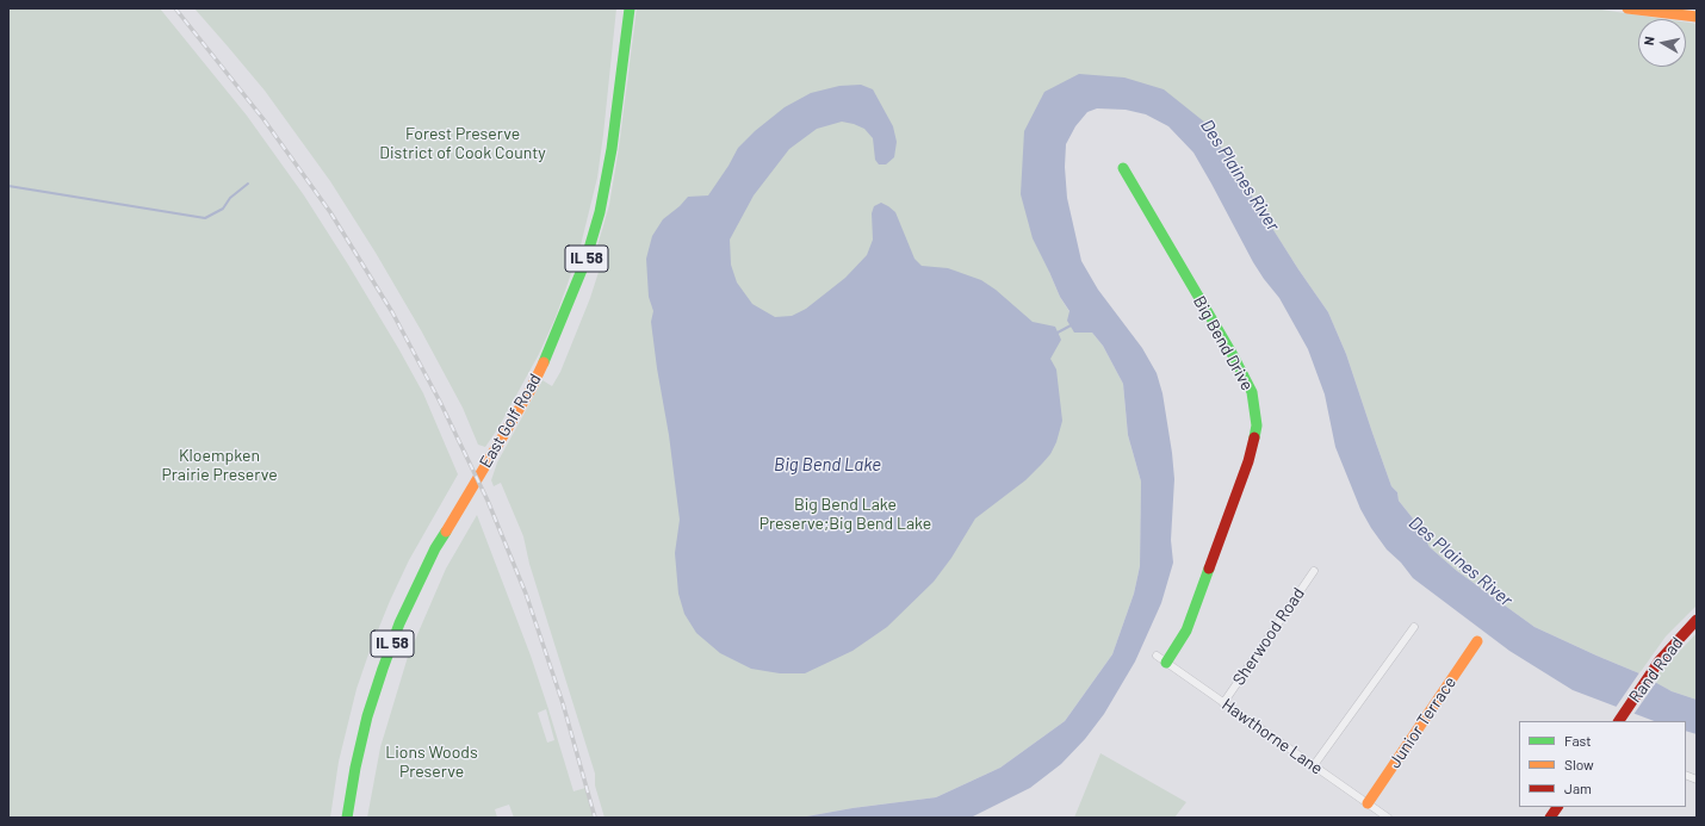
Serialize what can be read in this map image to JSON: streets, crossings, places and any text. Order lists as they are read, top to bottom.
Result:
{
  "streets": {
    "main road": [
      "IL 58",
      "Big Bend Drive",
      "East Golf Road",
      "Rand Road",
      "Junior Terrace"
    ],
    "street": ["Sherwood Road", "Hawthorne Lane"]
  },
  "crossings": [
    ["Big Bend Drive", "Hawthorne Lane"],
    ["Sherwood Road", "Hawthorne Lane"],
    ["Junior Terrace", "Hawthorne Lane"]
  ],
  "water": ["Des Plaines River", "Big Bend Lake"],
  "parks": [
    "Forest Preserve District of Cook County",
    "Kloempken Prairie Preserve",
    "Big Bend Lake Preserve;Big Bend Lake",
    "Lions Woods Preserve"
  ],
  "legend": ["Fast", "Slow", "Jam"],
  "north": "left"
}
